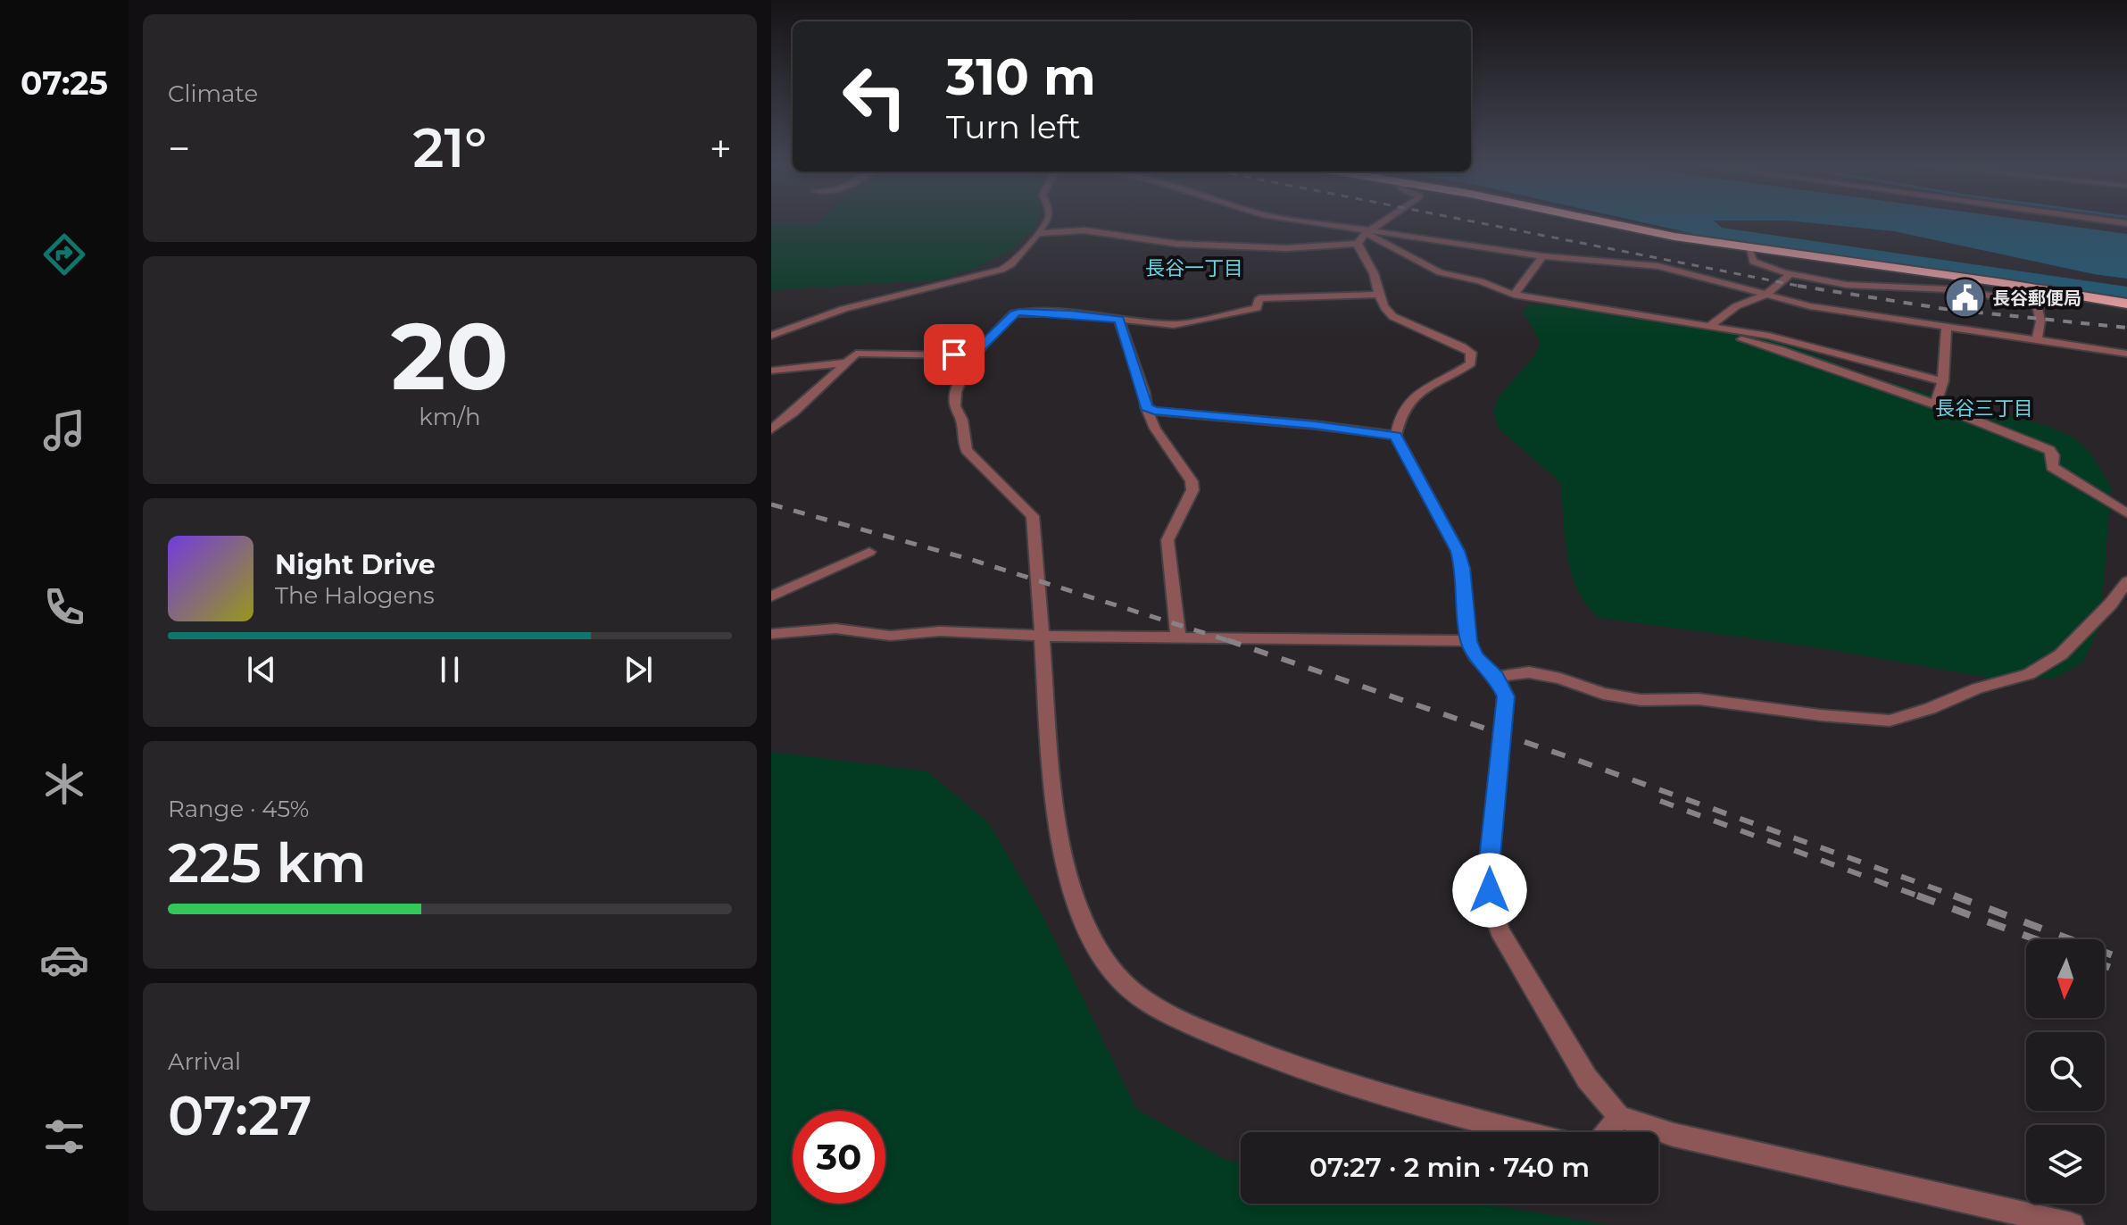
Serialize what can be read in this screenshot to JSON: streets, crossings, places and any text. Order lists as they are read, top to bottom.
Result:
{
  "districts": ["長谷一丁目", "長谷三丁目"],
  "places": {
    "public building": ["長谷郵便局"]
  },
  "north": "bottom",
  "page": {
    "tabs": "07:25",
    "tile": [
      "Climate",
      ["20", "km/h"],
      ["Range · 45%", "225 km"],
      ["Arrival", "07:27"]
    ],
    "turn": ["310 m", "Turn left"],
    "heat": ["−", "21°", "+"],
    "song": ["Night Drive", "The Halogens"],
    "limit": "30",
    "trip": "07:27 · 2 min · 740 m"
  }
}
